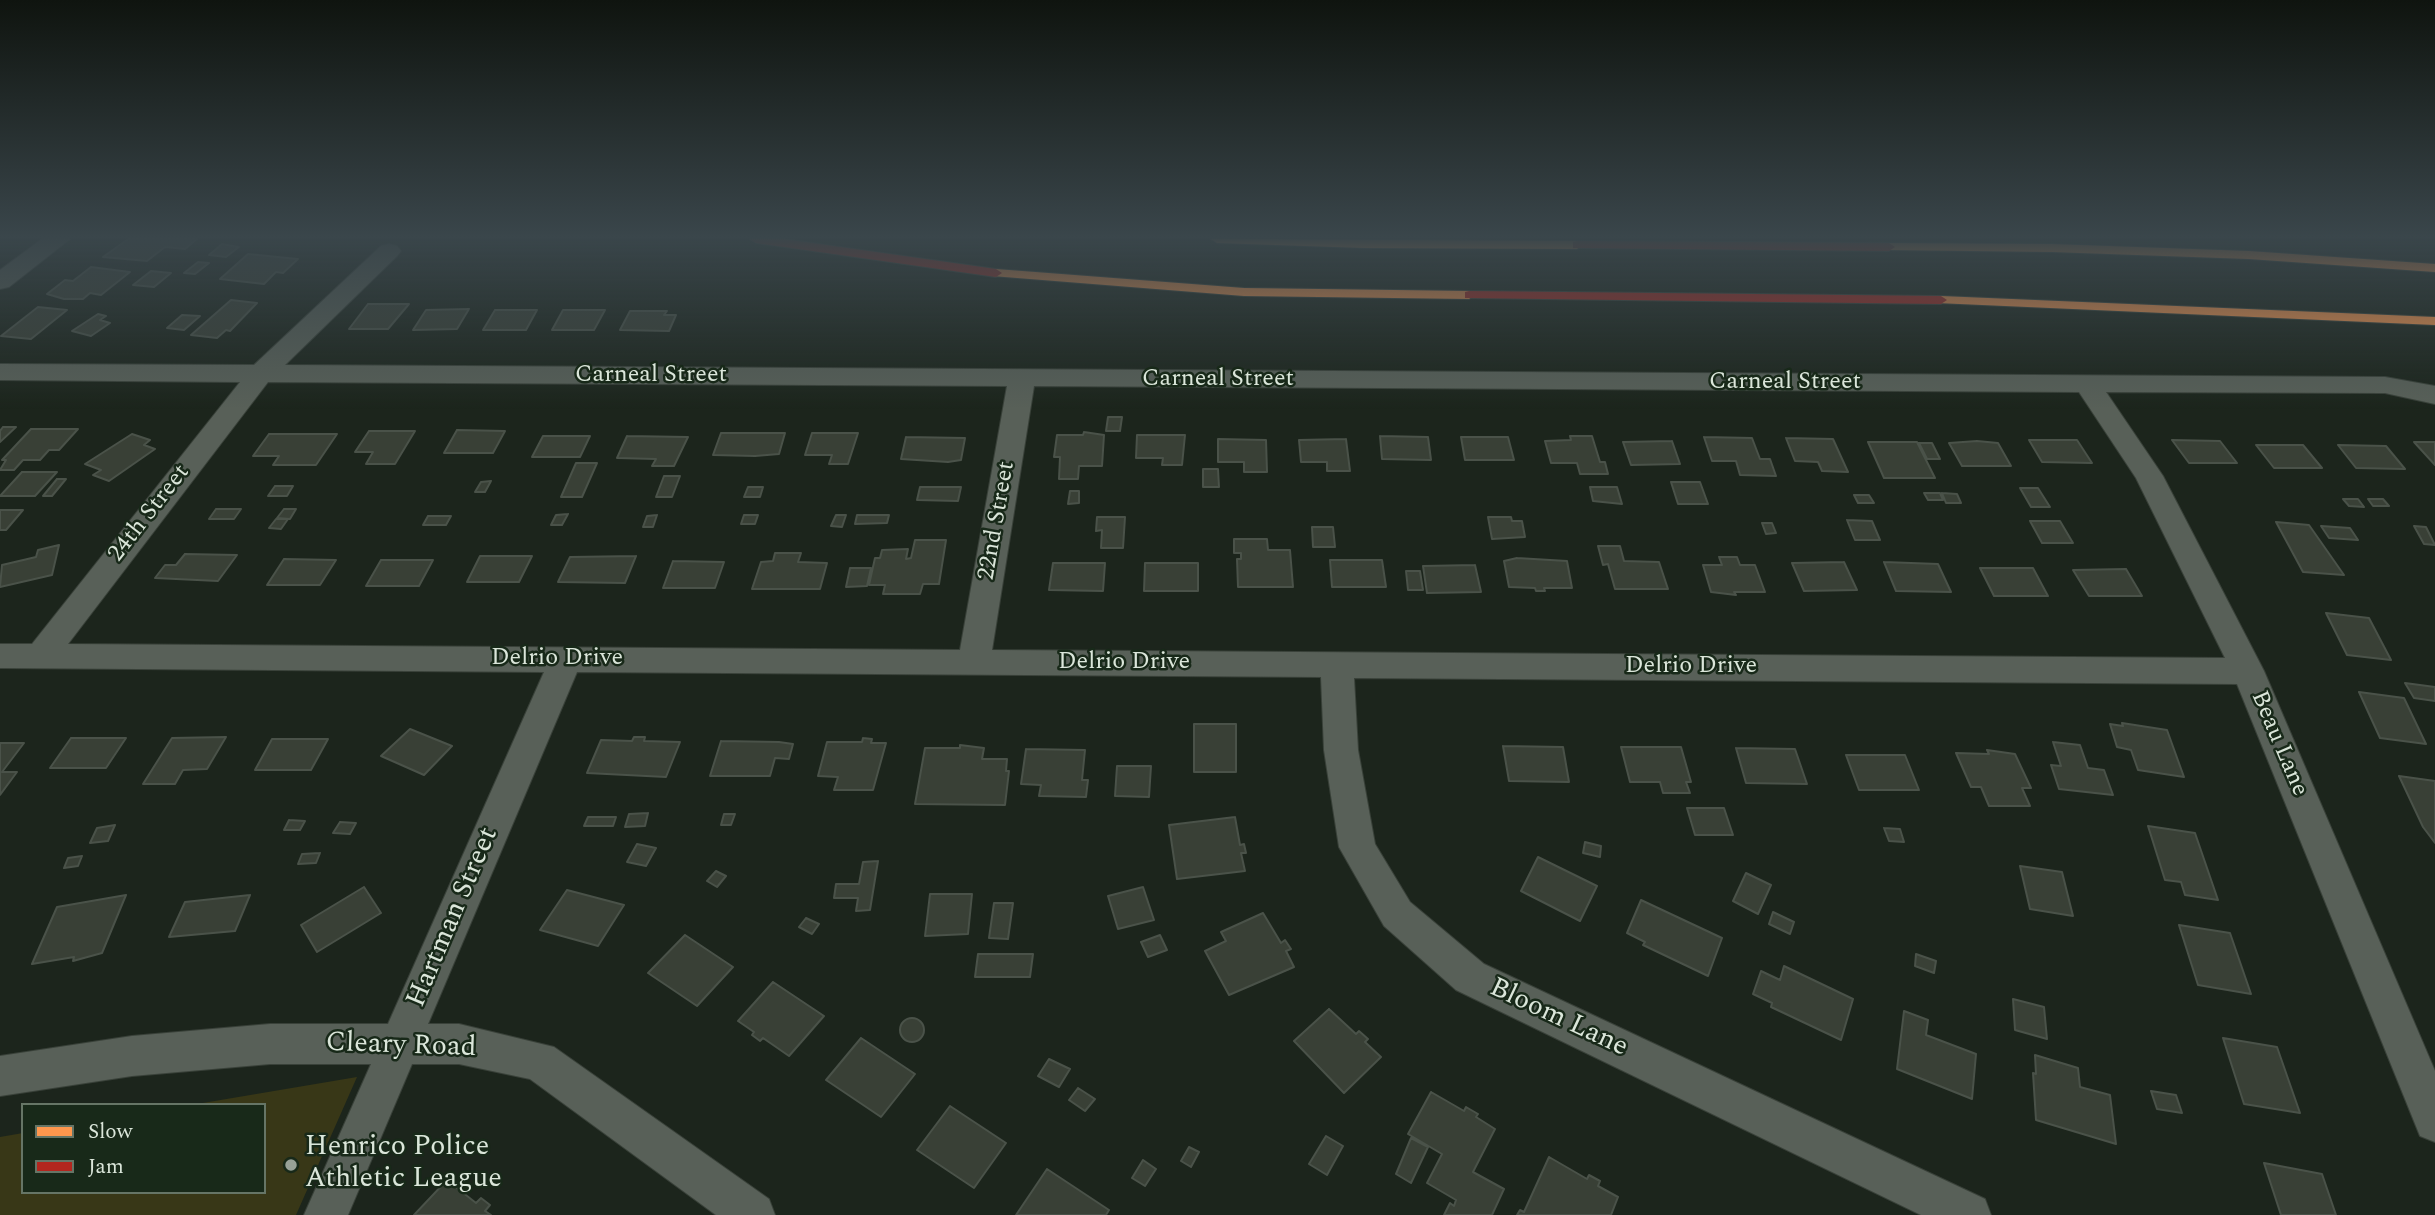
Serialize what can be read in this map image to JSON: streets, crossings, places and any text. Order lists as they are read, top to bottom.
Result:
{
  "streets": {
    "street": [
      "Carneal Street",
      "24th Street",
      "22nd Street",
      "Delrio Drive",
      "Beau Lane",
      "Hartman Street",
      "Bloom Lane",
      "Cleary Road"
    ]
  },
  "crossings": [
    ["Carneal Street", "24th Street"],
    ["Carneal Street", "22nd Street"],
    ["Carneal Street", "Beau Lane"],
    ["24th Street", "Delrio Drive"],
    ["22nd Street", "Delrio Drive"],
    ["Delrio Drive", "Beau Lane"],
    ["Delrio Drive", "Hartman Street"],
    ["Delrio Drive", "Bloom Lane"],
    ["Hartman Street", "Cleary Road"]
  ],
  "places": ["Henrico Police Athletic League"],
  "legend": ["Slow", "Jam"]
}
